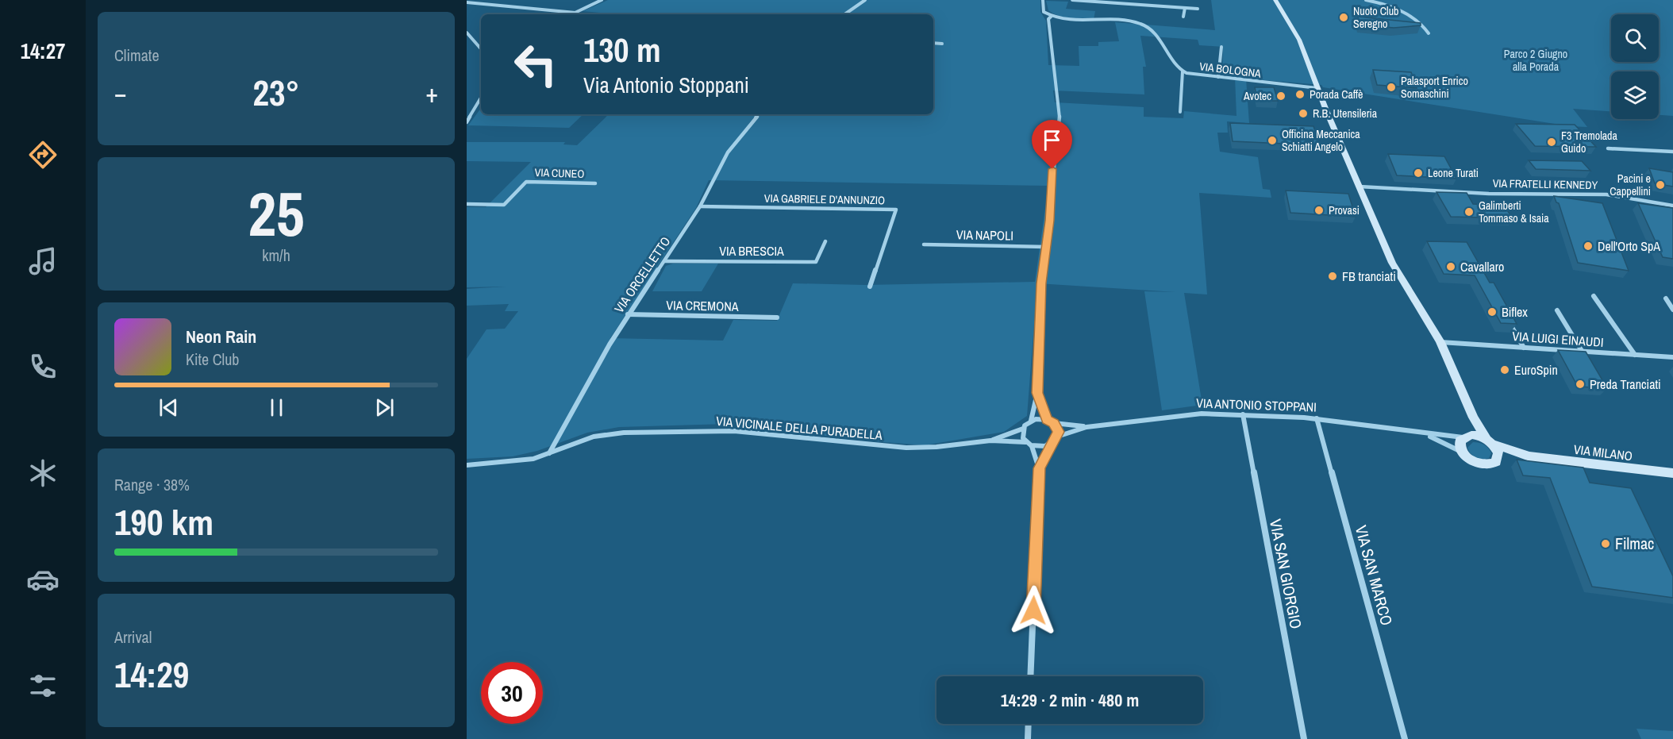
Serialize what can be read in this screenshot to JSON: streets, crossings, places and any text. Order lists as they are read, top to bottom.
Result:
{
  "streets": {
    "street": [
      "VIA BOLOGNA",
      "VIA CUNEO",
      "VIA FRATELLI KENNEDY",
      "VIA GABRIELE D'ANNUNZIO",
      "VIA NAPOLI",
      "VIA BRESCIA",
      "VIA ORCELLETTO",
      "VIA CREMONA",
      "VIA LUIGI EINAUDI",
      "VIA ANTONIO STOPPANI",
      "VIA VICINALE DELLA PURADELLA",
      "VIA MILANO",
      "VIA SAN GIORGIO",
      "VIA SAN MARCO"
    ]
  },
  "crossings": [
    ["VIA GABRIELE D'ANNUNZIO", "VIA ORCELLETTO"],
    ["VIA BRESCIA", "VIA ORCELLETTO"],
    ["VIA ORCELLETTO", "VIA CREMONA"],
    ["VIA ORCELLETTO", "VIA VICINALE DELLA PURADELLA"],
    ["VIA ANTONIO STOPPANI", "VIA VICINALE DELLA PURADELLA"],
    ["VIA ANTONIO STOPPANI", "VIA MILANO"],
    ["VIA ANTONIO STOPPANI", "VIA SAN GIORGIO"],
    ["VIA ANTONIO STOPPANI", "VIA SAN MARCO"]
  ],
  "parks": ["Parco 2 Giugno alla Porada"],
  "places": [
    "Nuoto Club Seregno",
    "Palasport Enrico Somaschini",
    "Porada Caffè",
    "Avotec",
    "R.B. Utensileria",
    "Officina Meccanica Schiatti Angelo",
    "F3 Tremolada Guido",
    "Leone Turati",
    "Pacini e Cappellini",
    "Provasi",
    "Galimberti Tommaso & Isaia",
    "Dell'Orto SpA",
    "Cavallaro",
    "FB tranciati",
    "Biflex",
    "EuroSpin",
    "Preda Tranciati",
    "Filmac"
  ],
  "page": {
    "tabs": "14:27",
    "tile": [
      "Climate",
      ["25", "km/h"],
      ["Range · 38%", "190 km"],
      ["Arrival", "14:29"]
    ],
    "turn": ["130 m", "Via Antonio Stoppani"],
    "heat": ["−", "23°", "+"],
    "song": ["Neon Rain", "Kite Club"],
    "limit": "30",
    "trip": "14:29 · 2 min · 480 m"
  }
}
